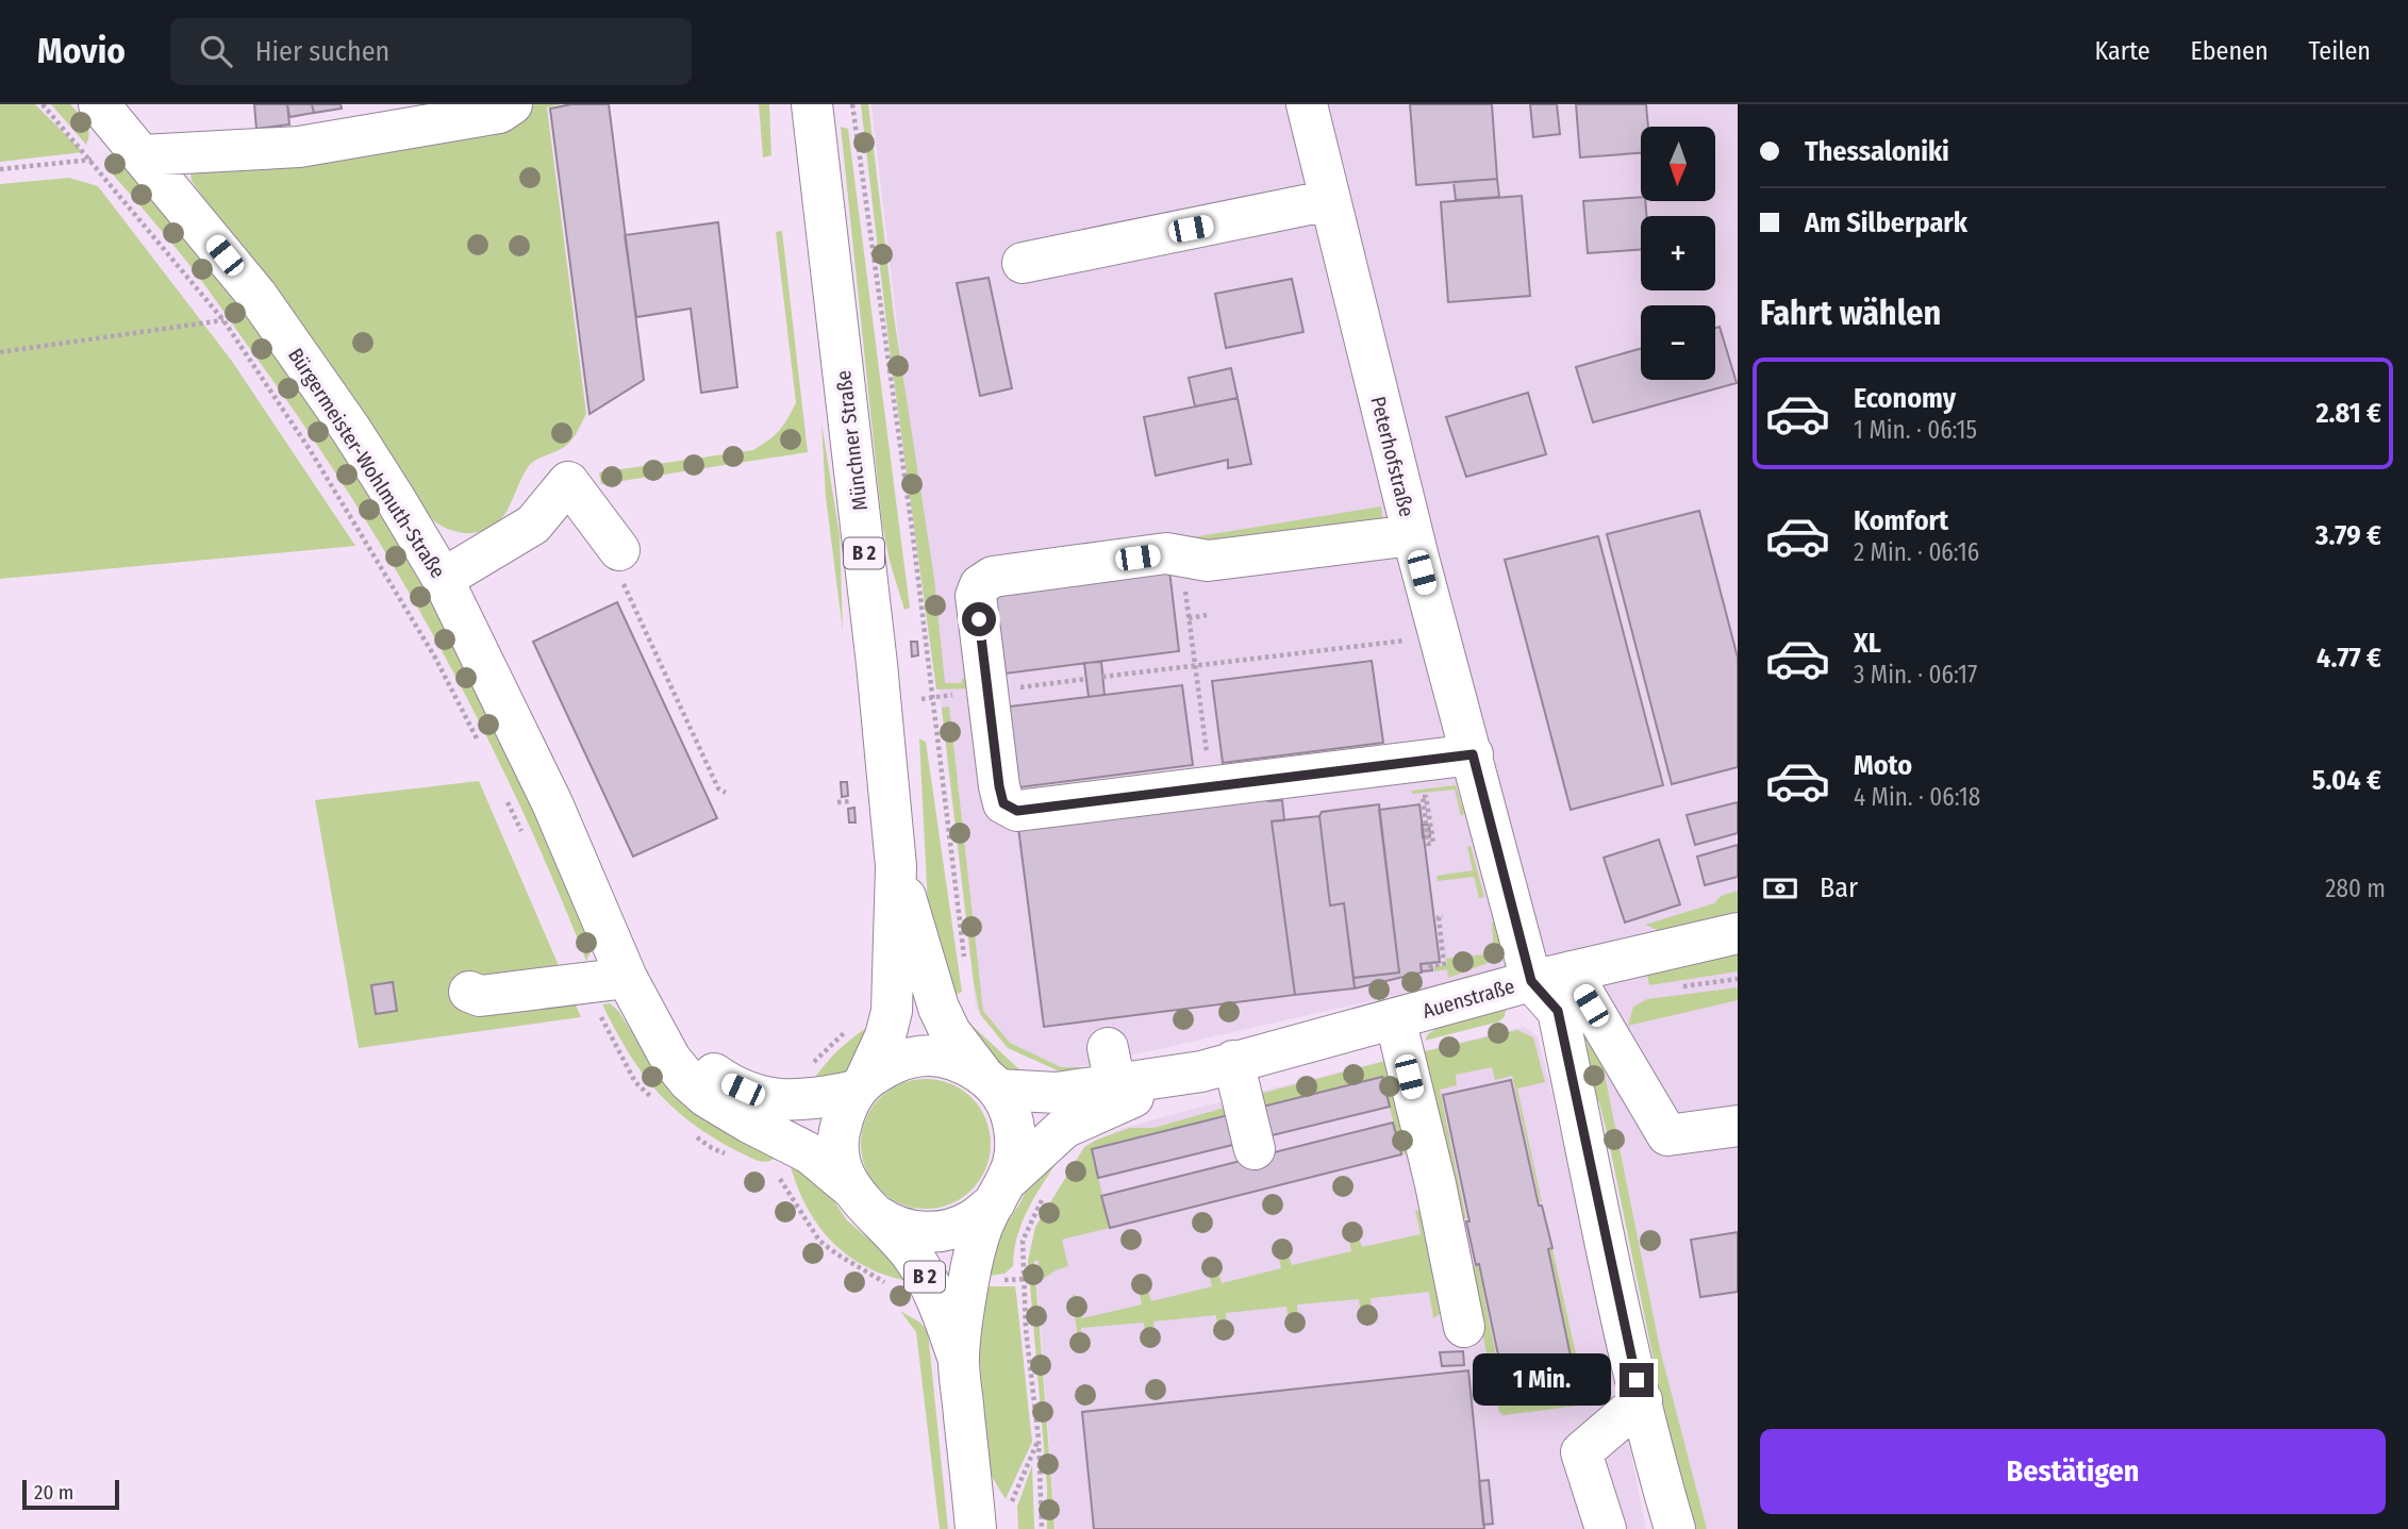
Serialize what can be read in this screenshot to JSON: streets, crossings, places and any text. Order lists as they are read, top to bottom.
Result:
{
  "streets": {
    "street": [
      "Münchner Straße",
      "Peterhofstraße",
      "Bürgermeister-Wohlmuth-Straße",
      "B 2",
      "Auenstraße"
    ]
  },
  "crossings": [
    ["Münchner Straße", "Bürgermeister-Wohlmuth-Straße"],
    ["Münchner Straße", "B 2"],
    ["Münchner Straße", "Auenstraße"],
    ["Peterhofstraße", "Auenstraße"],
    ["Bürgermeister-Wohlmuth-Straße", "B 2"],
    ["Bürgermeister-Wohlmuth-Straße", "Auenstraße"],
    ["B 2", "Auenstraße"]
  ],
  "scale_bar": "20 m",
  "north": "bottom",
  "page": {
    "header": "Movio",
    "search": "Hier suchen",
    "nav": ["Karte", "Ebenen", "Teilen"],
    "banner": ["Thessaloniki", "Am Silberpark"],
    "map_buttons": ["+", "−"],
    "heading": "Fahrt wählen",
    "list": [
      {
        "name": "Economy",
        "note": "1 Min. · 06:15",
        "value": "2.81 €"
      },
      {
        "name": "Komfort",
        "note": "2 Min. · 06:16",
        "value": "3.79 €"
      },
      {
        "name": "XL",
        "note": "3 Min. · 06:17",
        "value": "4.77 €"
      },
      {
        "name": "Moto",
        "note": "4 Min. · 06:18",
        "value": "5.04 €"
      }
    ],
    "pay": ["Bar", "280 m"],
    "bubble": "1 Min.",
    "buttons": "Bestätigen",
    "scale": "20 m"
  }
}
